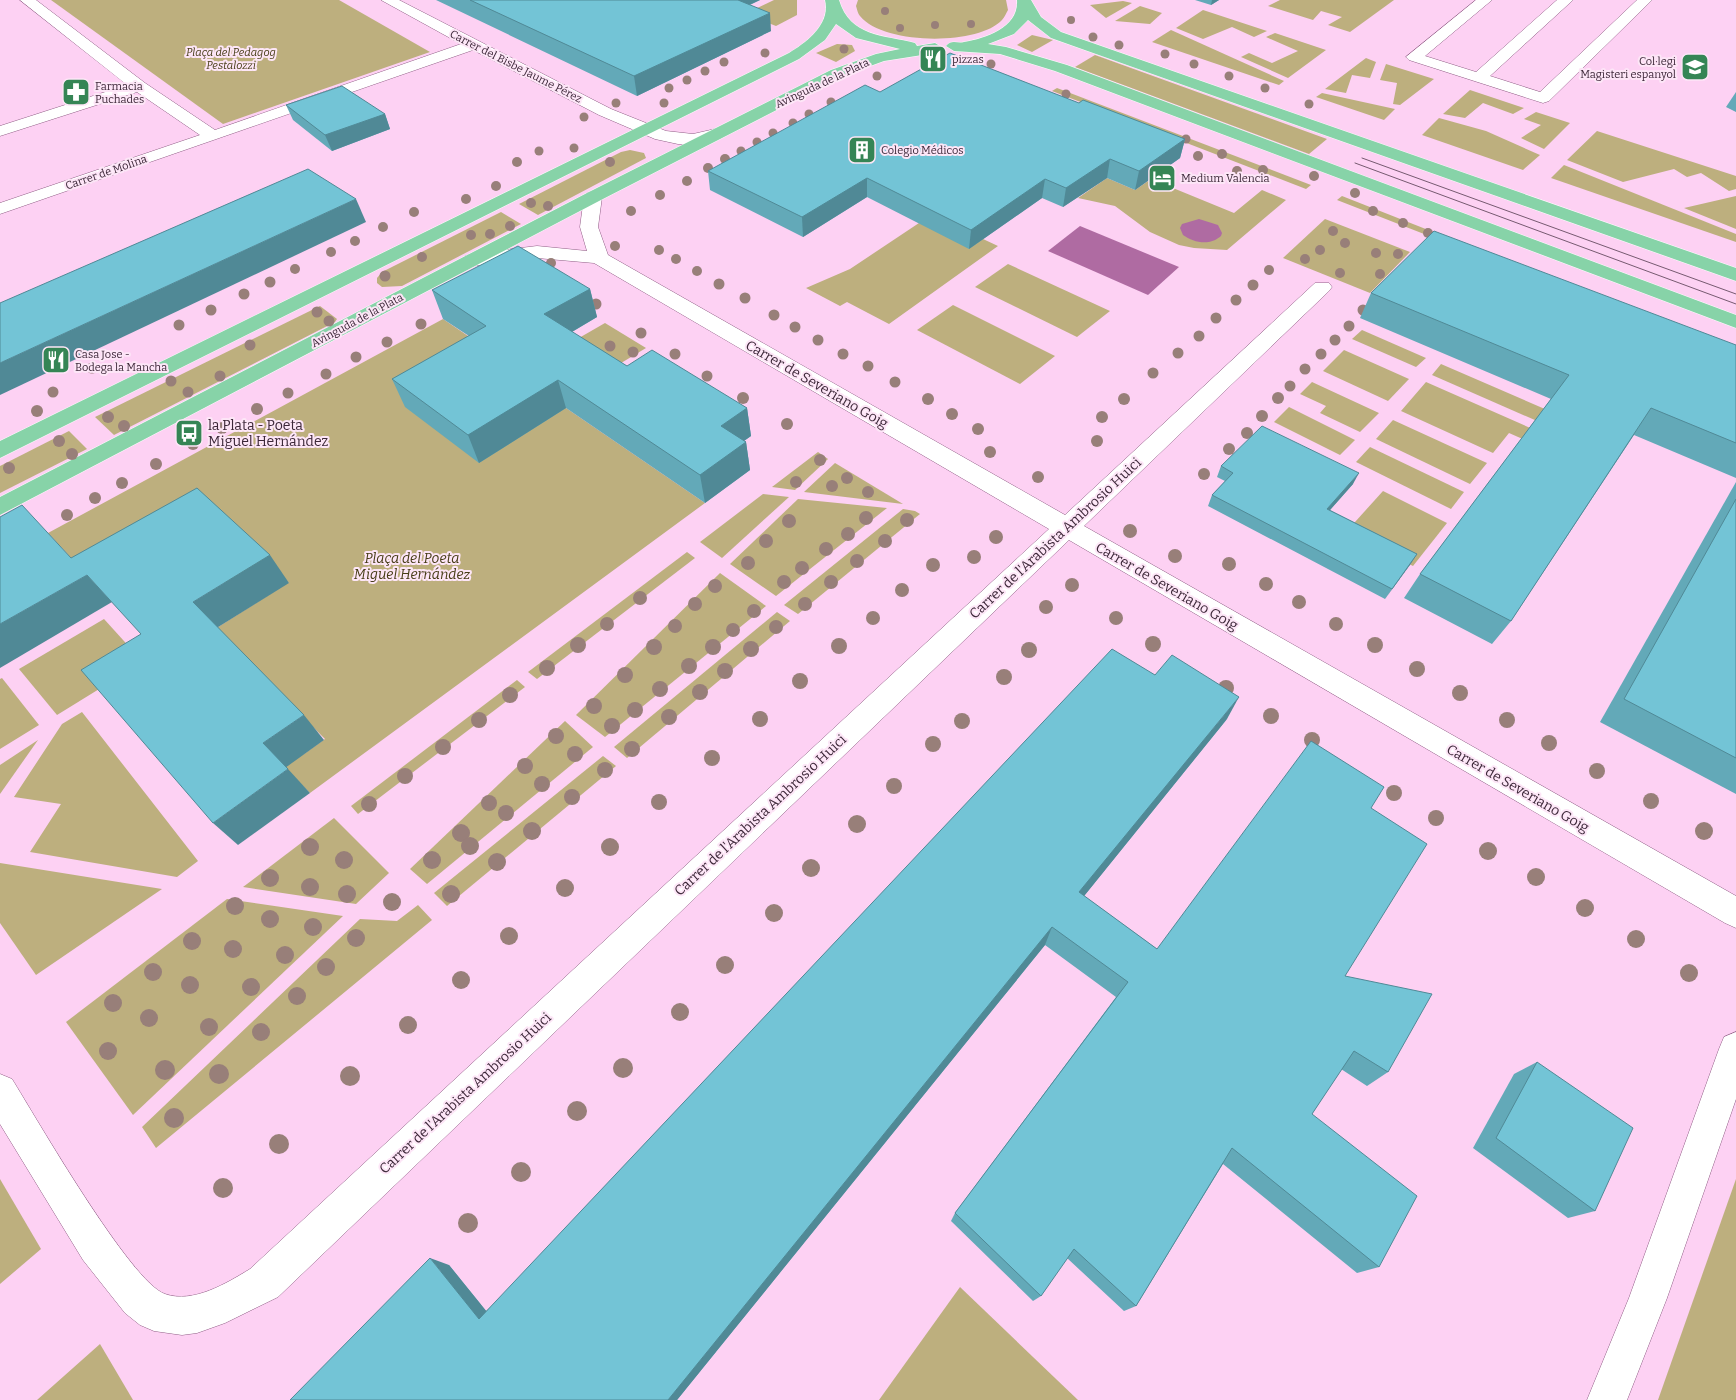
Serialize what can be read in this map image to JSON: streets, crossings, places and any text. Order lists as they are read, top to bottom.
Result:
{
  "streets": {
    "main road": ["Avinguda de la Plata"],
    "street": [
      "Carrer del Bisbe Jaume Pérez",
      "Carrer de Molina",
      "Carrer de Severiano Goig",
      "Carrer de l'Arabista Ambrosio Huici"
    ]
  },
  "crossings": [
    ["Carrer del Bisbe Jaume Pérez", "Avinguda de la Plata"],
    ["Avinguda de la Plata", "Carrer de Severiano Goig"],
    ["Carrer de Severiano Goig", "Carrer de l'Arabista Ambrosio Huici"]
  ],
  "parks": ["Plaça del Pedagog Pestalozzi", "Plaça del Poeta Miguel Hernández"],
  "places": {
    "restaurant": ["pizzas", "Casa Jose - Bodega la Mancha"],
    "school or university": ["Col·legi Magisteri espanyol"],
    "pharmacy": ["Farmacia Puchades"],
    "building": ["Colegio Médicos"],
    "hotel": ["Medium Valencia"],
    "bus stop": ["la Plata - Poeta Miguel Hernández"]
  }
}
